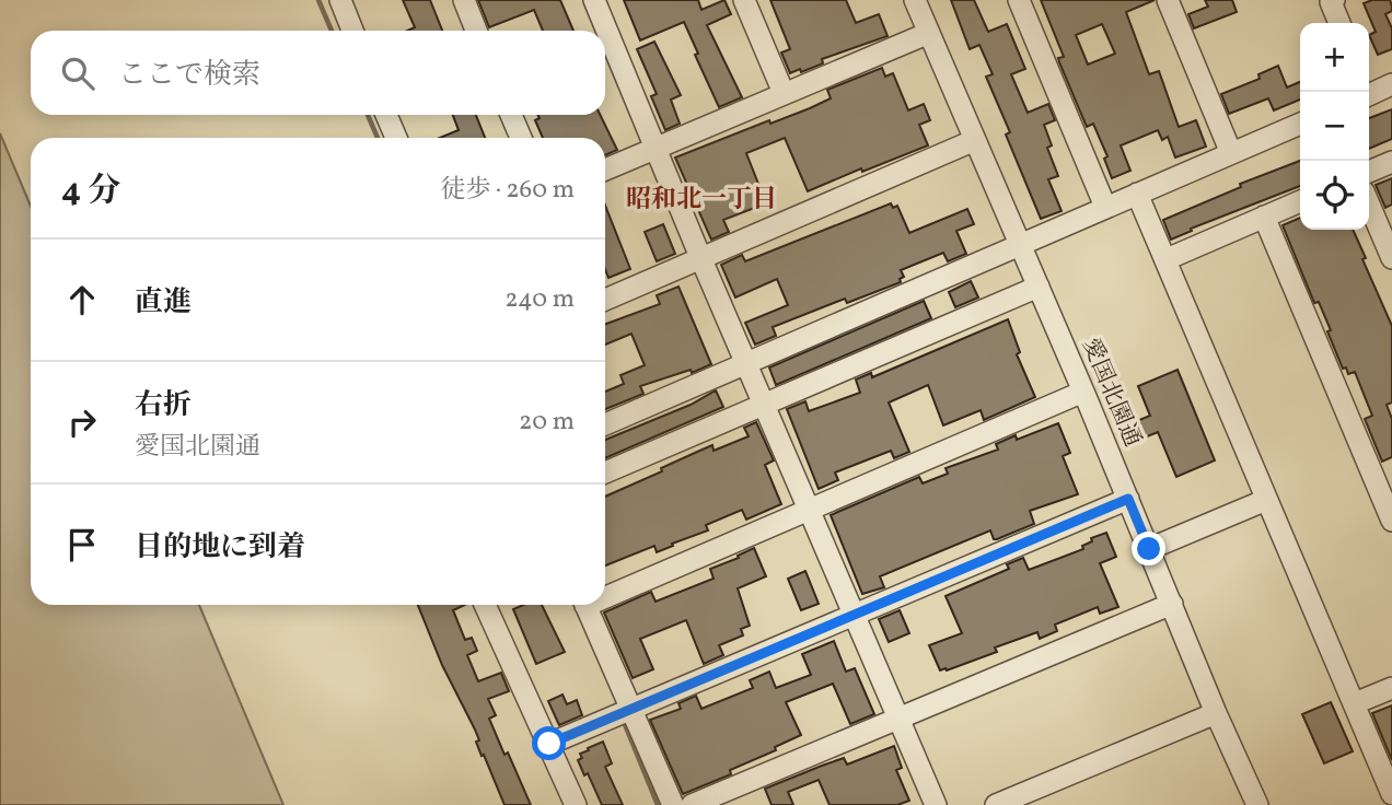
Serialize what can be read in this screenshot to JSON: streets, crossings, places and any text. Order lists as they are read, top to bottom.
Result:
{
  "streets": {
    "street": ["愛国北園通"]
  },
  "districts": ["昭和北一丁目"],
  "page": {
    "map_buttons": ["+", "−"],
    "search": "ここで検索",
    "heading": ["4 分", "徒歩 · 260 m"],
    "list": [
      ["直進", "240 m"],
      ["右折", "愛国北園通", "20 m"],
      "目的地に到着"
    ]
  }
}
